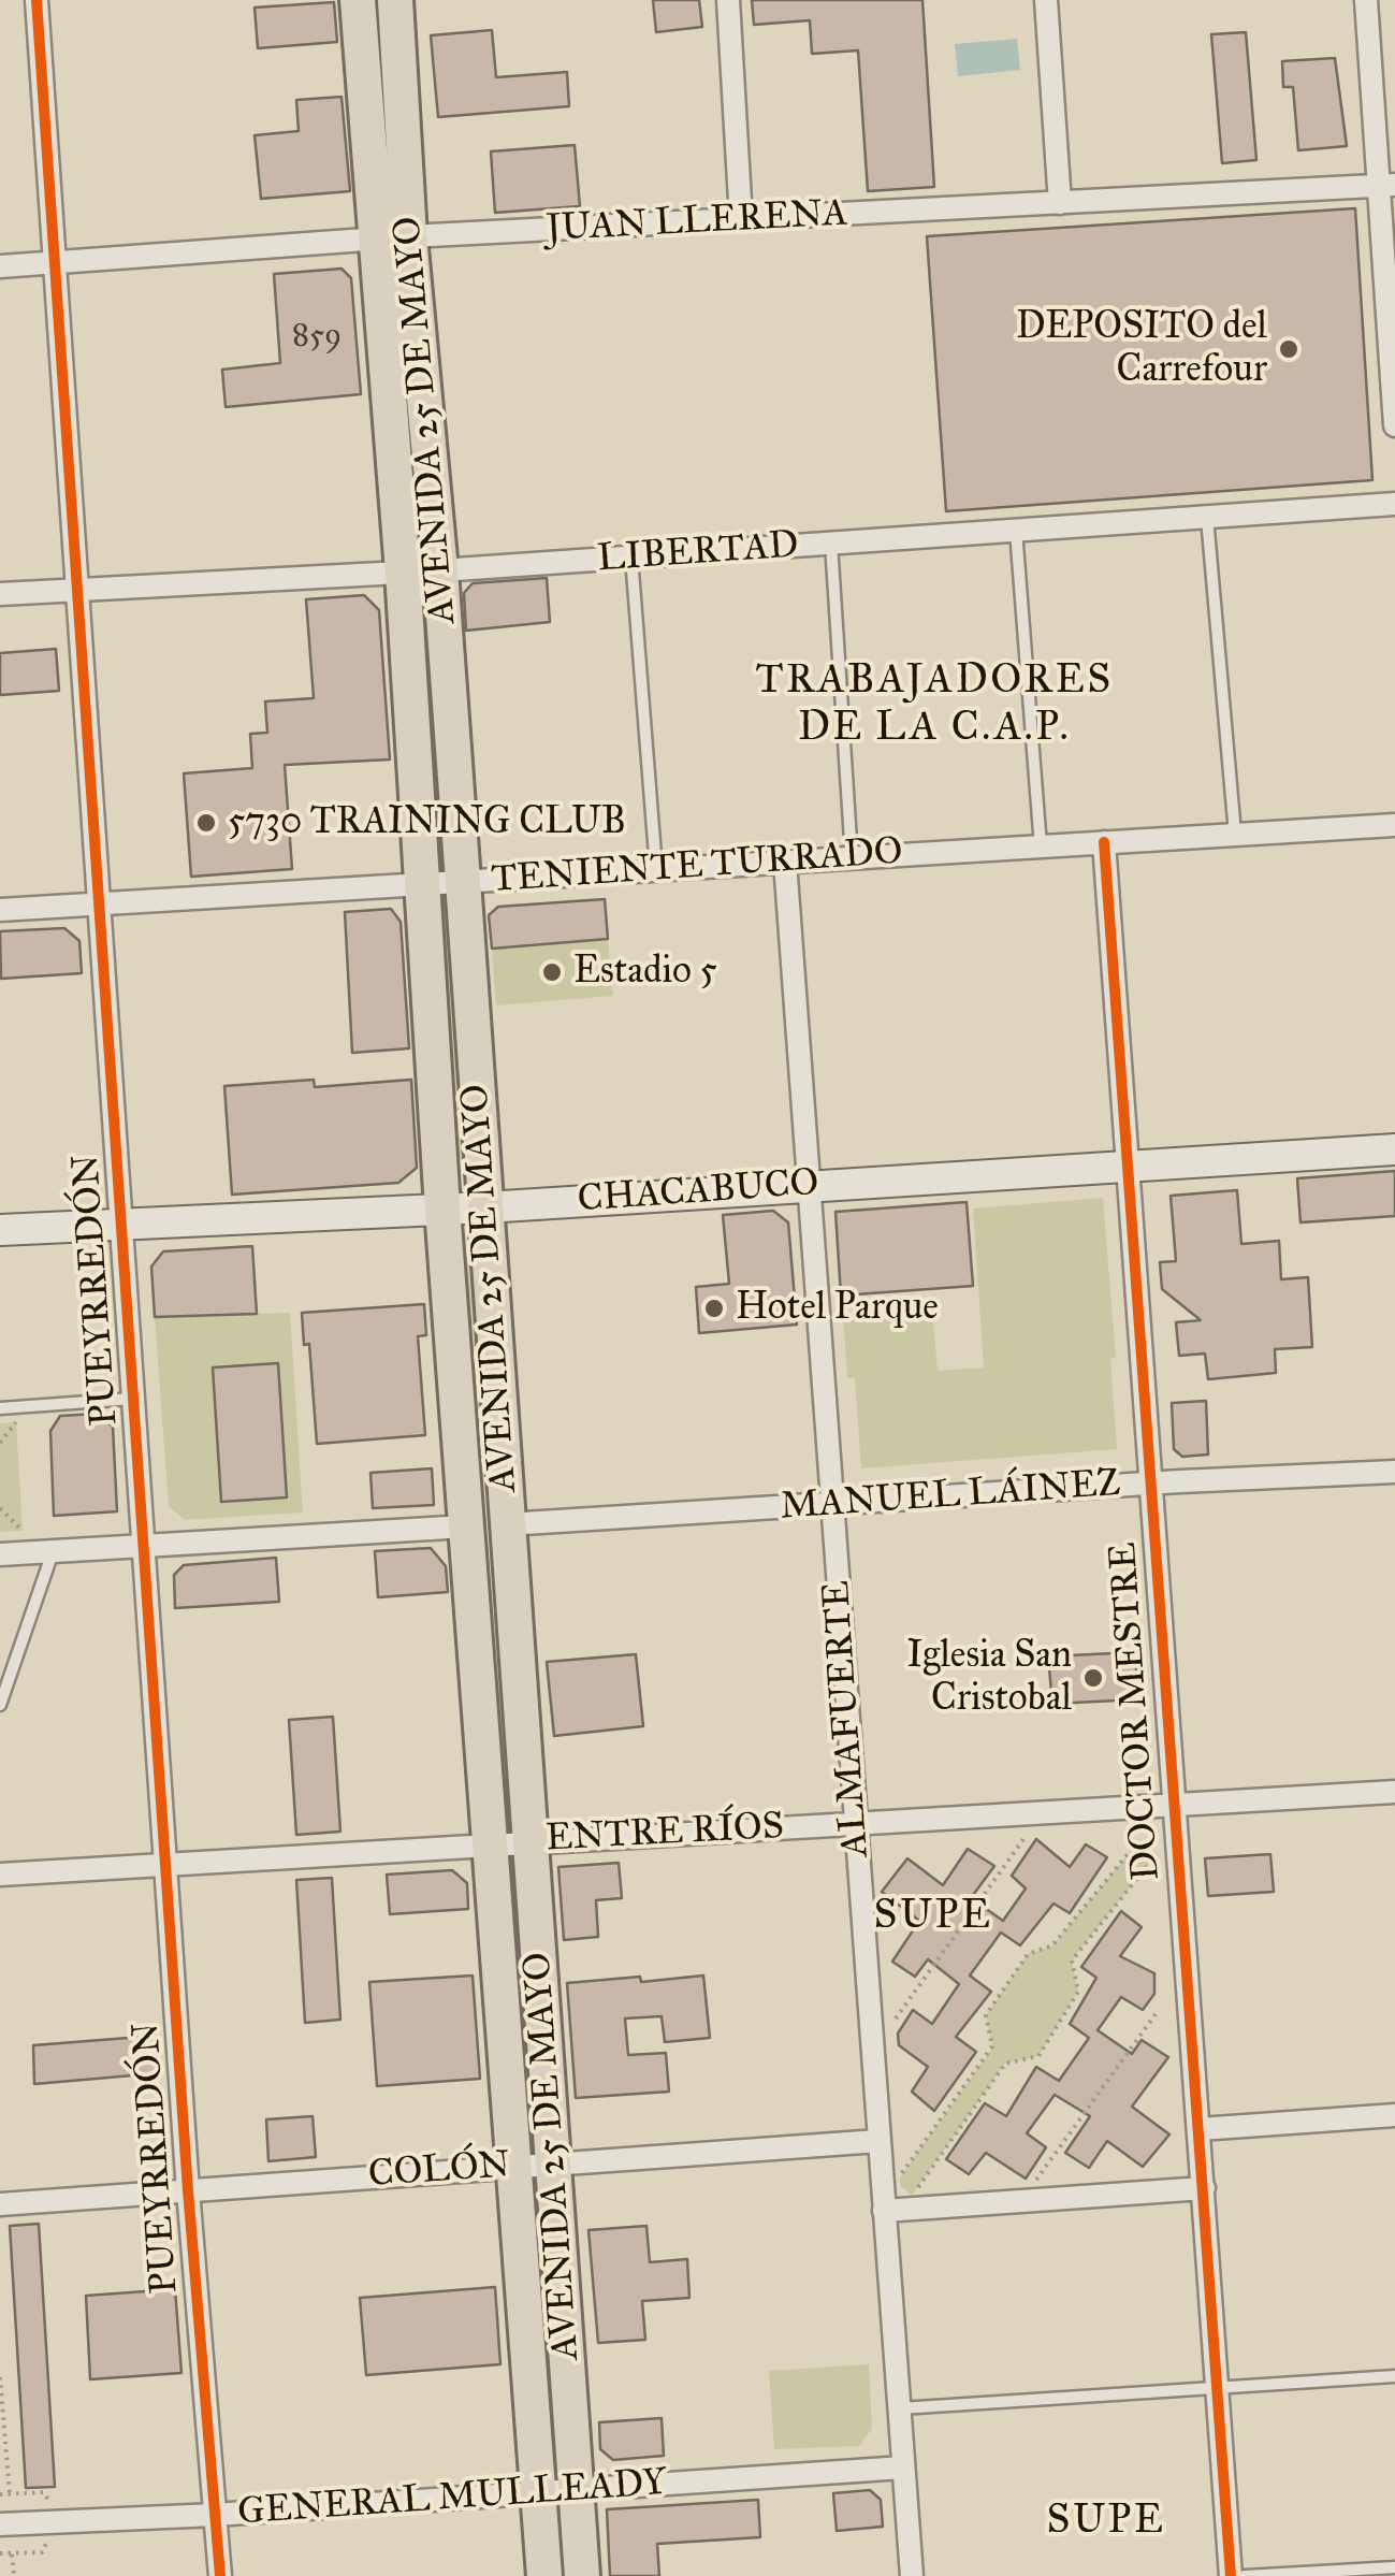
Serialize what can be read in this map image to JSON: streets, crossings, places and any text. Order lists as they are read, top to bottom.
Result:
{
  "streets": {
    "main road": ["AVENIDA 25 DE MAYO", "CHACABUCO"],
    "street": [
      "JUAN LLERENA",
      "LIBERTAD",
      "TENIENTE TURRADO",
      "PUEYRREDÓN",
      "MANUEL LÁINEZ",
      "DOCTOR MESTRE",
      "ALMAFUERTE",
      "ENTRE RÍOS",
      "COLÓN",
      "GENERAL MULLEADY"
    ]
  },
  "crossings": [
    ["JUAN LLERENA", "AVENIDA 25 DE MAYO"],
    ["JUAN LLERENA", "PUEYRREDÓN"],
    ["AVENIDA 25 DE MAYO", "LIBERTAD"],
    ["AVENIDA 25 DE MAYO", "TENIENTE TURRADO"],
    ["AVENIDA 25 DE MAYO", "CHACABUCO"],
    ["AVENIDA 25 DE MAYO", "MANUEL LÁINEZ"],
    ["AVENIDA 25 DE MAYO", "ENTRE RÍOS"],
    ["AVENIDA 25 DE MAYO", "COLÓN"],
    ["AVENIDA 25 DE MAYO", "GENERAL MULLEADY"],
    ["LIBERTAD", "PUEYRREDÓN"],
    ["TENIENTE TURRADO", "PUEYRREDÓN"],
    ["TENIENTE TURRADO", "DOCTOR MESTRE"],
    ["TENIENTE TURRADO", "ALMAFUERTE"],
    ["CHACABUCO", "PUEYRREDÓN"],
    ["CHACABUCO", "DOCTOR MESTRE"],
    ["CHACABUCO", "ALMAFUERTE"],
    ["PUEYRREDÓN", "ENTRE RÍOS"],
    ["PUEYRREDÓN", "COLÓN"],
    ["PUEYRREDÓN", "GENERAL MULLEADY"],
    ["MANUEL LÁINEZ", "DOCTOR MESTRE"],
    ["MANUEL LÁINEZ", "ALMAFUERTE"],
    ["DOCTOR MESTRE", "ENTRE RÍOS"],
    ["ALMAFUERTE", "ENTRE RÍOS"],
    ["ALMAFUERTE", "COLÓN"],
    ["ALMAFUERTE", "GENERAL MULLEADY"]
  ],
  "districts": ["TRABAJADORES DE LA C.A.P.", "SUPE", "SUPE"],
  "places": [
    "DEPOSITO del Carrefour",
    "5730 TRAINING CLUB",
    "Estadio 5",
    "Hotel Parque",
    "Iglesia San Cristobal"
  ],
  "house_numbers": ["859"]
}
